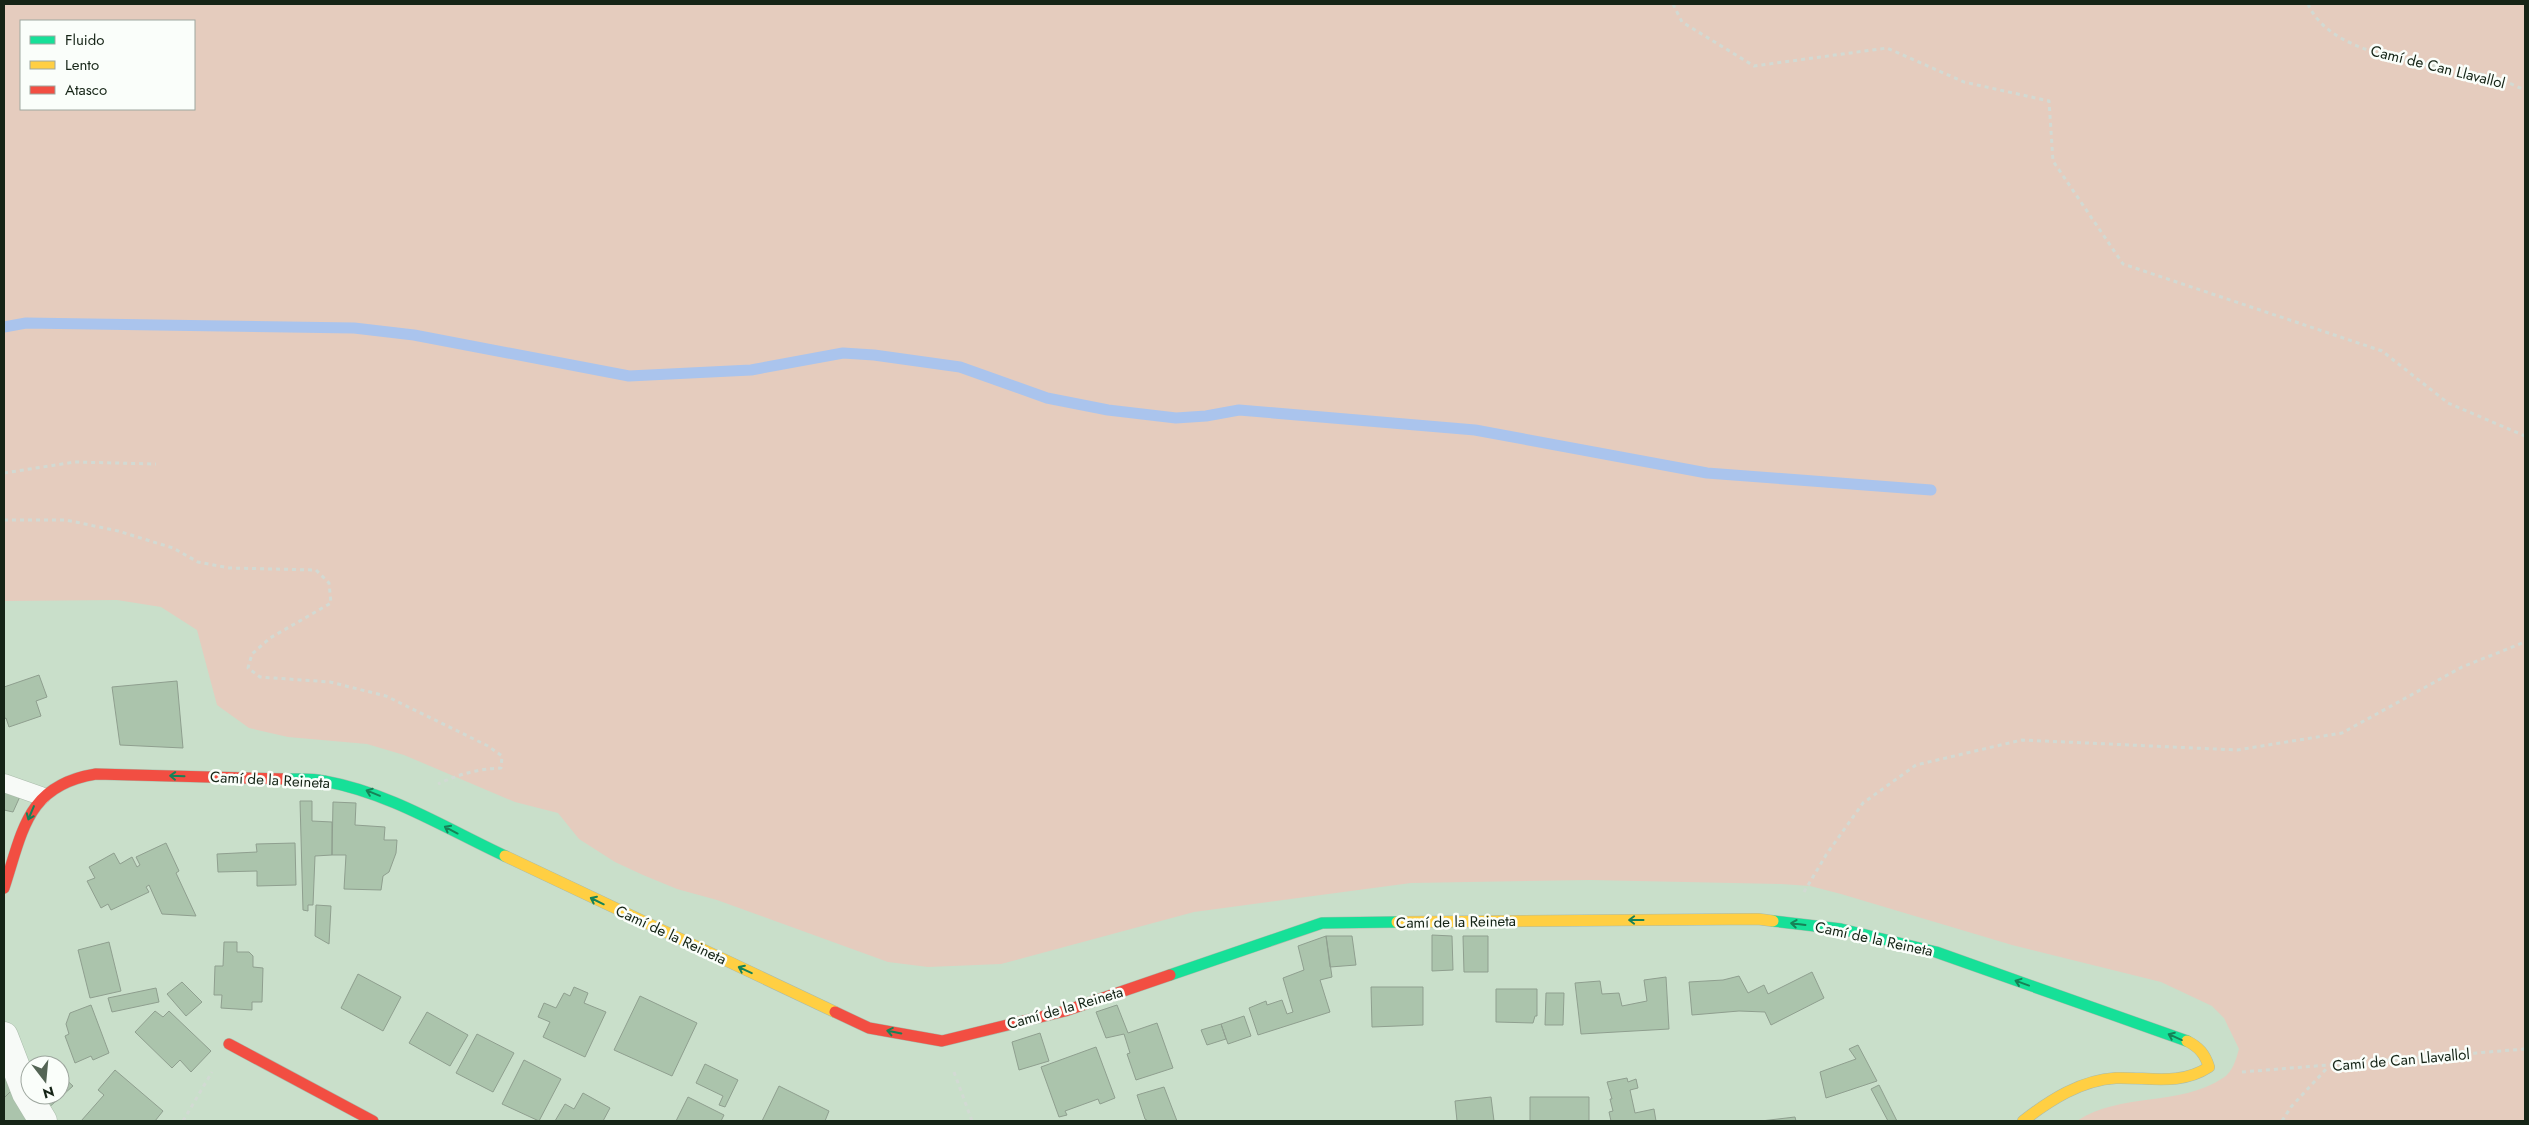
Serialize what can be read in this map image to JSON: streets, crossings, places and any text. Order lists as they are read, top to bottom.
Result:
{
  "streets": {
    "street": ["Camí de la Reineta"],
    "path": ["Camí de Can Llavallol"]
  },
  "legend": ["Fluido", "Lento", "Atasco"],
  "north": "bottom"
}
